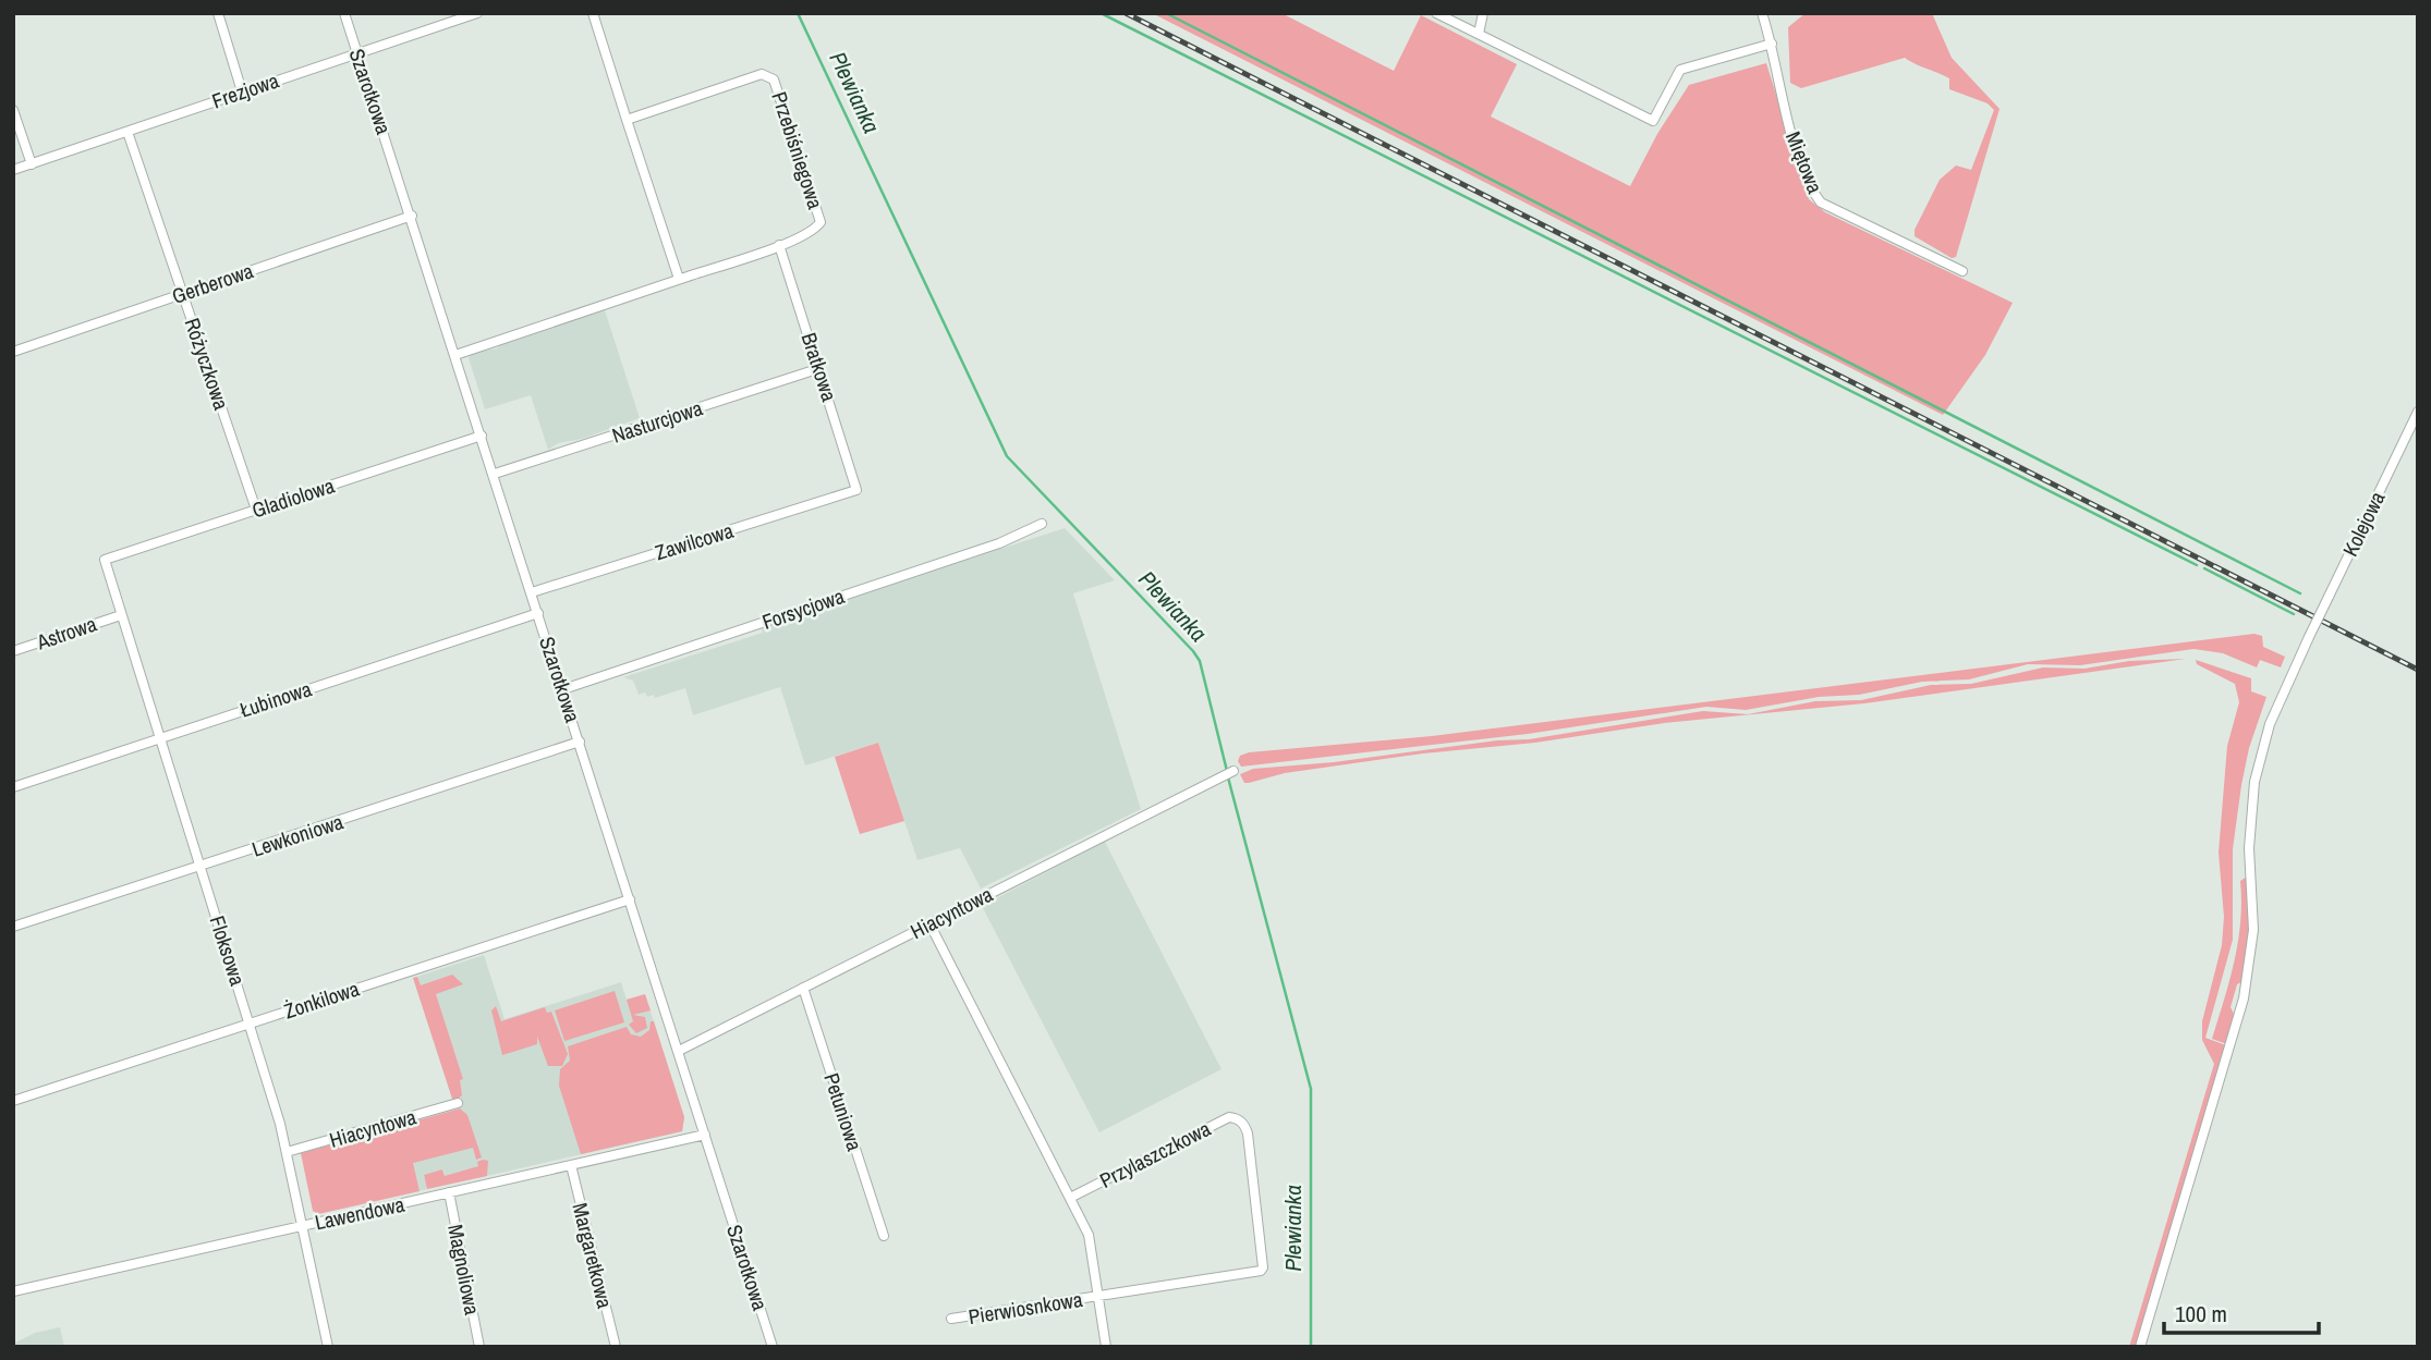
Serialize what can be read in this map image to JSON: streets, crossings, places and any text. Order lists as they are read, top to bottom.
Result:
{
  "streets": {
    "street": [
      "Frezjowa",
      "Szarotkowa",
      "Przebiśniegowa",
      "Miętowa",
      "Gerberowa",
      "Różyczkowa",
      "Bratkowa",
      "Nasturcjowa",
      "Gladiolowa",
      "Kolejowa",
      "Zawilcowa",
      "Forsycjowa",
      "Astrowa",
      "Łubinowa",
      "Lewkoniowa",
      "Hiacyntowa",
      "Floksowa",
      "Żonkilowa",
      "Petuniowa",
      "Przylaszczkowa",
      "Lawendowa",
      "Margaretkowa",
      "Magnoliowa",
      "Pierwiosnkowa"
    ]
  },
  "crossings": [
    ["Frezjowa", "Szarotkowa"],
    ["Frezjowa", "Różyczkowa"],
    ["Szarotkowa", "Przebiśniegowa"],
    ["Szarotkowa", "Gerberowa"],
    ["Szarotkowa", "Nasturcjowa"],
    ["Szarotkowa", "Gladiolowa"],
    ["Szarotkowa", "Zawilcowa"],
    ["Szarotkowa", "Forsycjowa"],
    ["Szarotkowa", "Łubinowa"],
    ["Szarotkowa", "Lewkoniowa"],
    ["Szarotkowa", "Hiacyntowa"],
    ["Szarotkowa", "Żonkilowa"],
    ["Szarotkowa", "Lawendowa"],
    ["Przebiśniegowa", "Bratkowa"],
    ["Gerberowa", "Różyczkowa"],
    ["Różyczkowa", "Gladiolowa"],
    ["Bratkowa", "Nasturcjowa"],
    ["Bratkowa", "Zawilcowa"],
    ["Gladiolowa", "Floksowa"],
    ["Astrowa", "Floksowa"],
    ["Łubinowa", "Floksowa"],
    ["Lewkoniowa", "Floksowa"],
    ["Hiacyntowa", "Floksowa"],
    ["Hiacyntowa", "Petuniowa"],
    ["Floksowa", "Żonkilowa"],
    ["Floksowa", "Lawendowa"],
    ["Przylaszczkowa", "Pierwiosnkowa"],
    ["Lawendowa", "Margaretkowa"],
    ["Lawendowa", "Magnoliowa"]
  ],
  "water": ["Plewianka"],
  "scale_bar": "100 m"
}
